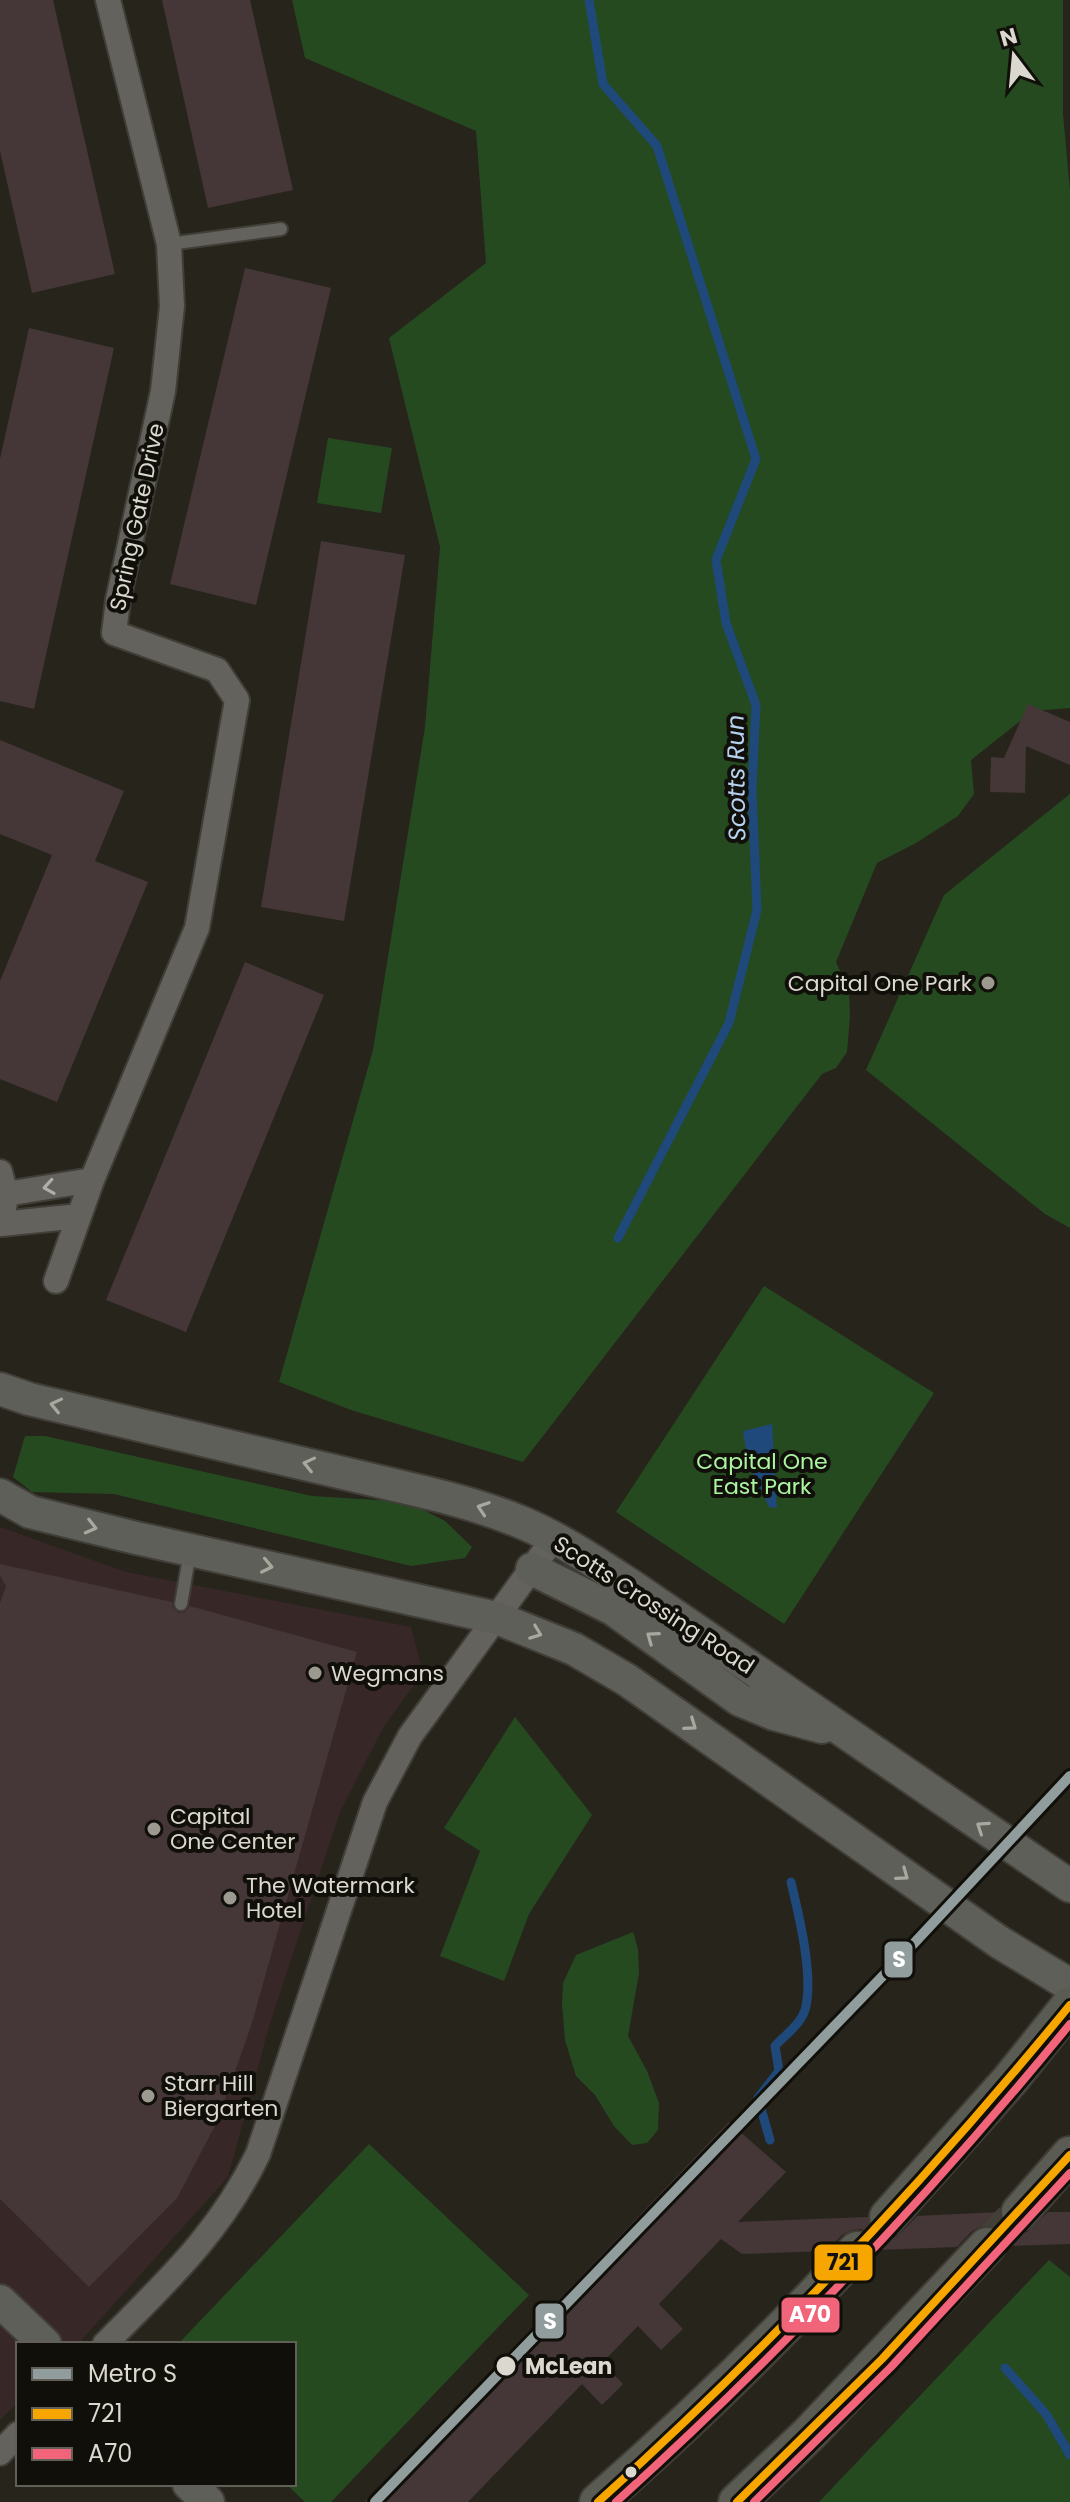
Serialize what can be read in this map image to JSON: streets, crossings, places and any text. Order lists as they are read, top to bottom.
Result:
{
  "streets": {
    "main road": ["Scotts Crossing Road"],
    "street": ["Spring Gate Drive"]
  },
  "water": ["Scotts Run"],
  "parks": ["Capital One East Park"],
  "places": [
    "Capital One Park",
    "Wegmans",
    "Capital One Center",
    "The Watermark Hotel",
    "Starr Hill Biergarten",
    "McLean"
  ],
  "lines": ["metro line S", "transit line 721", "transit line A70"],
  "legend": ["Metro S", "721", "A70"],
  "north": "top"
}
